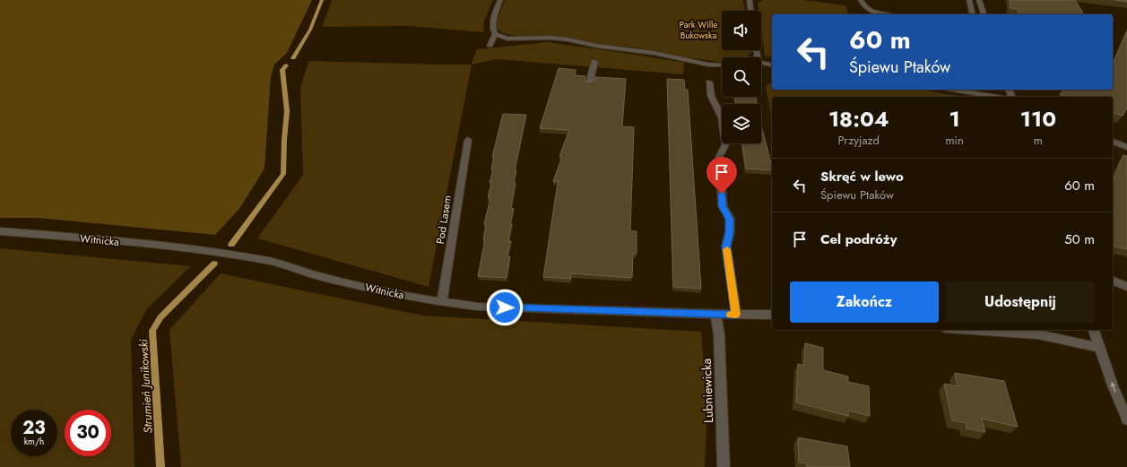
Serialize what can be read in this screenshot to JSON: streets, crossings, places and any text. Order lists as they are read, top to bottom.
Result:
{
  "streets": {
    "street": ["Pod Lasem", "Witnicka", "Lubniewicka"]
  },
  "crossings": [
    ["Pod Lasem", "Witnicka"],
    ["Witnicka", "Lubniewicka"]
  ],
  "water": ["Strumień Junikowski"],
  "parks": ["Park Wille Bukowska"],
  "page": {
    "turn": ["60 m", "Śpiewu Ptaków"],
    "eta": [
      "18:04",
      "Przyjazd",
      "1",
      "min",
      "110",
      "m"
    ],
    "list": [
      {
        "name": "Skręć w lewo",
        "note": "Śpiewu Ptaków",
        "value": "60 m"
      },
      {
        "name": "Cel podróży",
        "value": "50 m"
      }
    ],
    "buttons": ["Zakończ", "Udostępnij"],
    "speed": "23 km/h",
    "limit": "30"
  }
}
